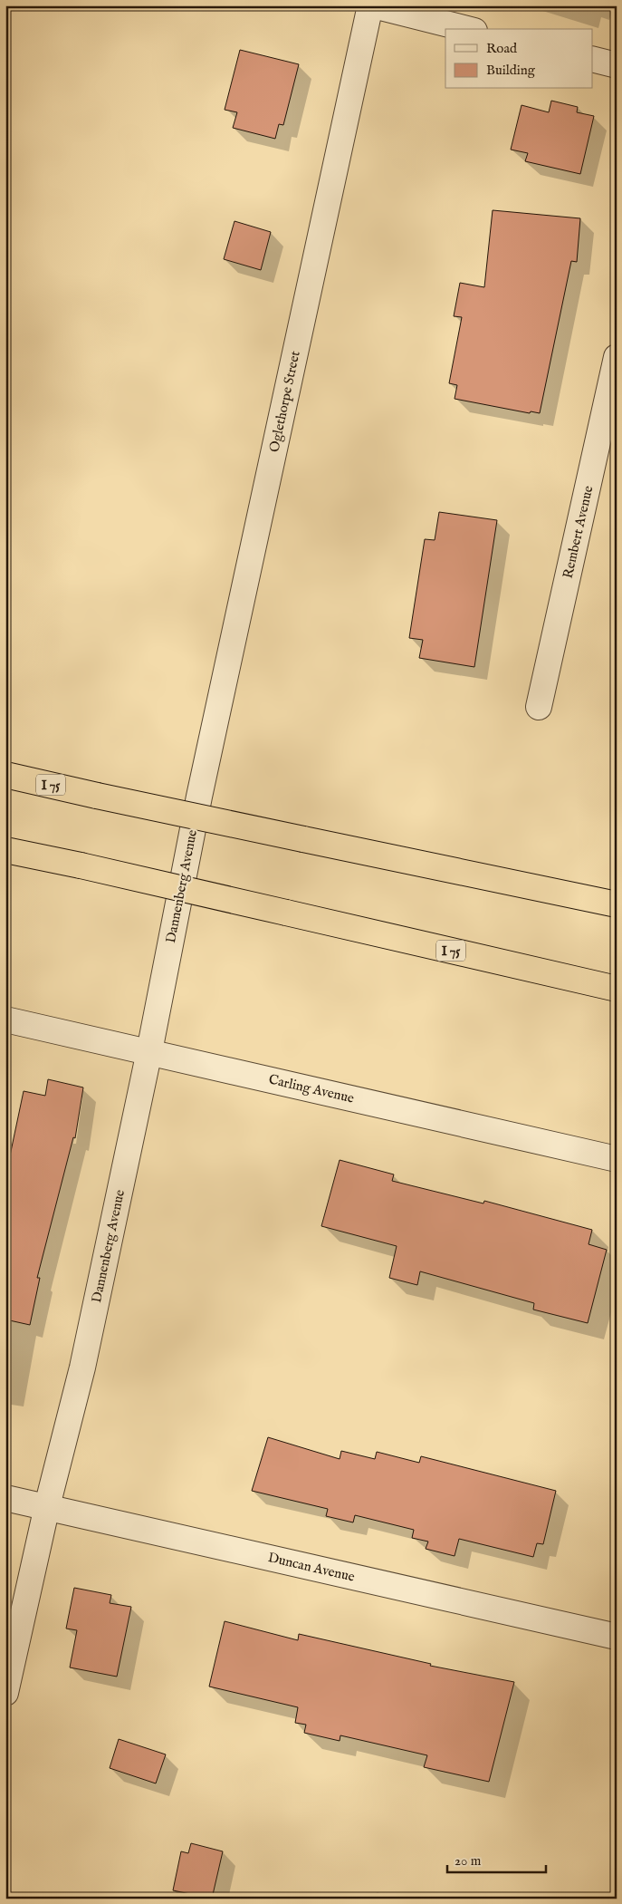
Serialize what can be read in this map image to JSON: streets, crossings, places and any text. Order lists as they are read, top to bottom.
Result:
{
  "streets": {
    "highway": ["I 75"],
    "street": [
      "Oglethorpe Street",
      "Rembert Avenue",
      "Dannenberg Avenue",
      "Carling Avenue",
      "Duncan Avenue"
    ]
  },
  "crossings": [
    ["Oglethorpe Street", "Dannenberg Avenue"],
    ["Dannenberg Avenue", "Carling Avenue"],
    ["Dannenberg Avenue", "Duncan Avenue"]
  ],
  "legend": ["Road", "Building"],
  "scale_bar": "20 m"
}
